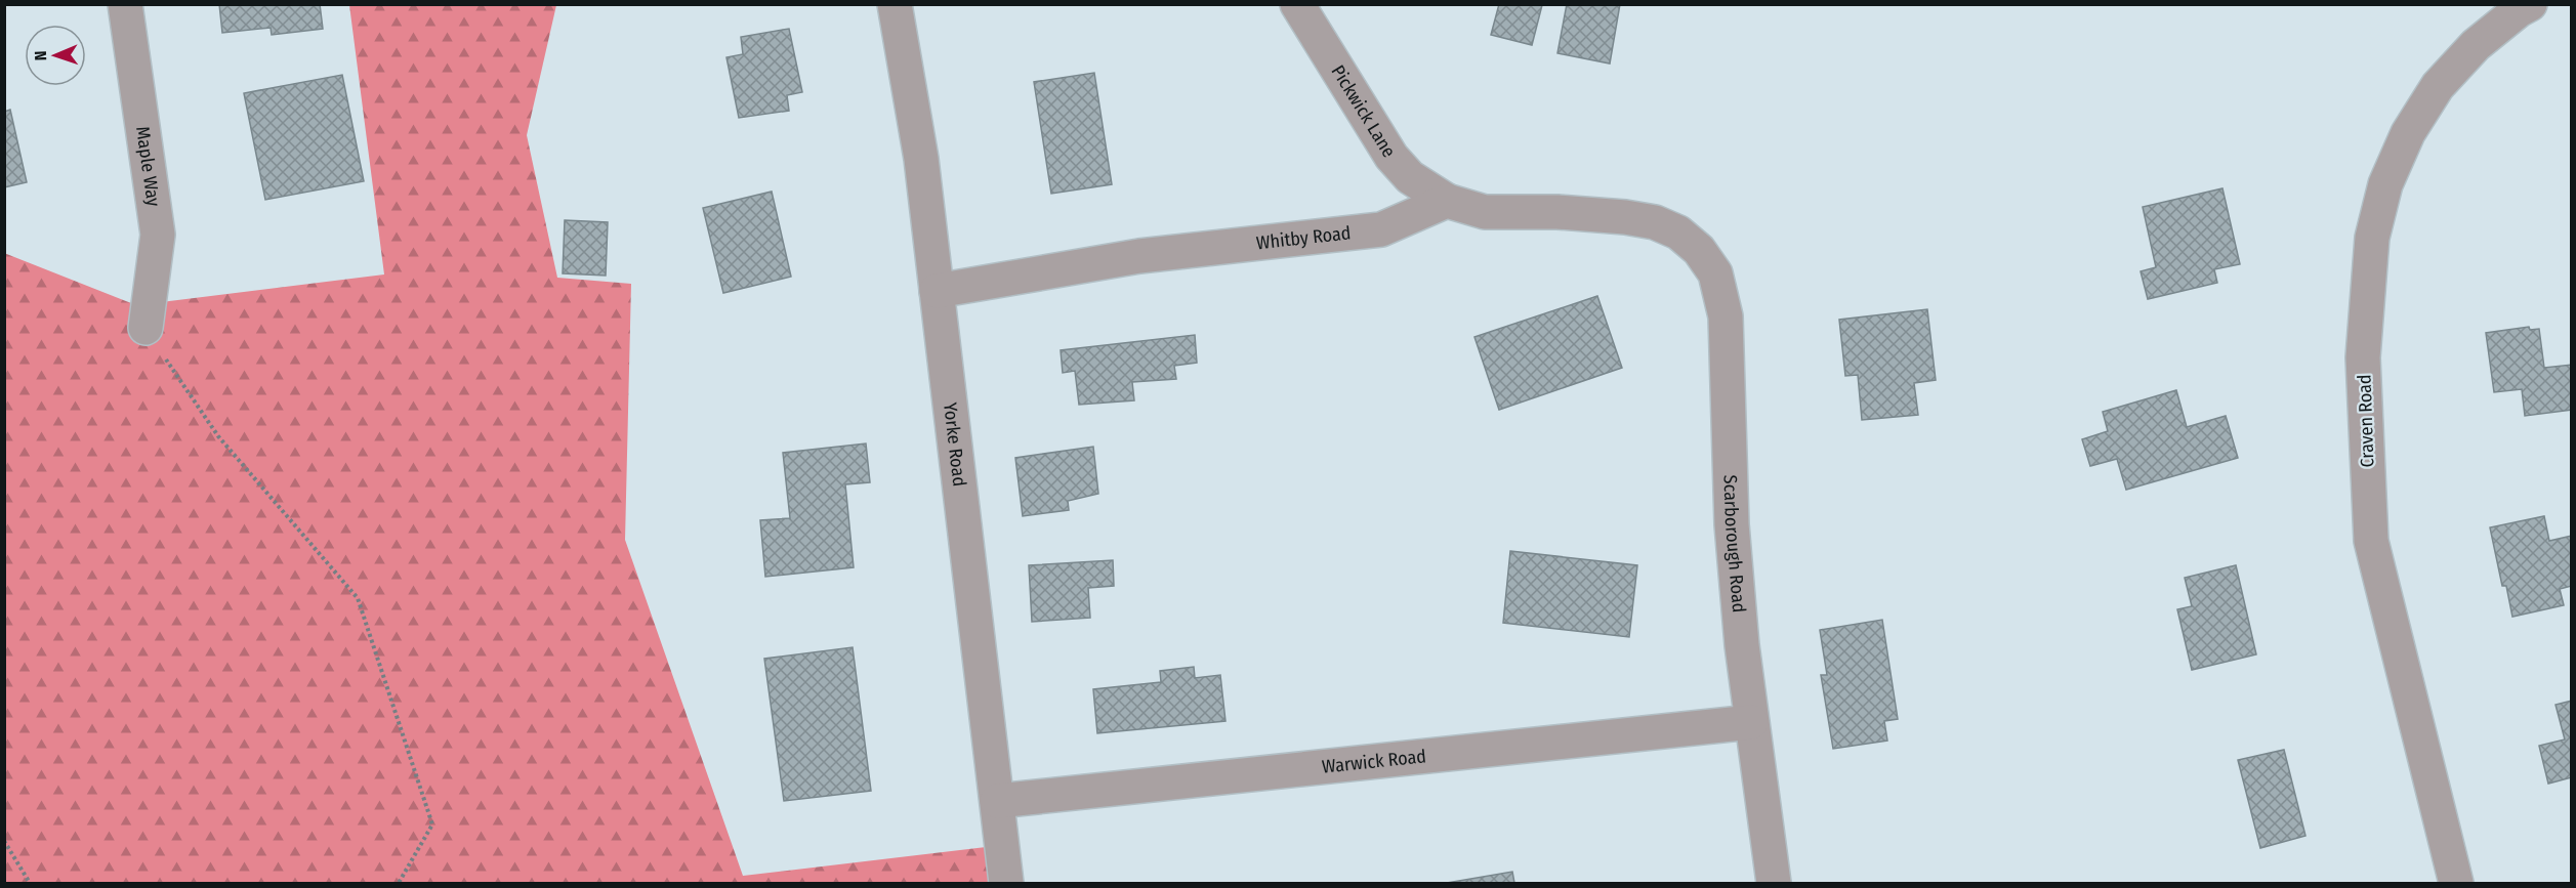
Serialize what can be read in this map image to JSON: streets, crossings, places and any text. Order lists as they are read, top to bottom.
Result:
{
  "streets": {
    "street": [
      "Pickwick Lane",
      "Maple Way",
      "Whitby Road",
      "Craven Road",
      "Yorke Road",
      "Scarborough Road",
      "Warwick Road"
    ]
  },
  "crossings": [
    ["Pickwick Lane", "Whitby Road"],
    ["Pickwick Lane", "Scarborough Road"],
    ["Whitby Road", "Yorke Road"],
    ["Whitby Road", "Scarborough Road"],
    ["Yorke Road", "Warwick Road"],
    ["Scarborough Road", "Warwick Road"]
  ],
  "north": "left"
}
